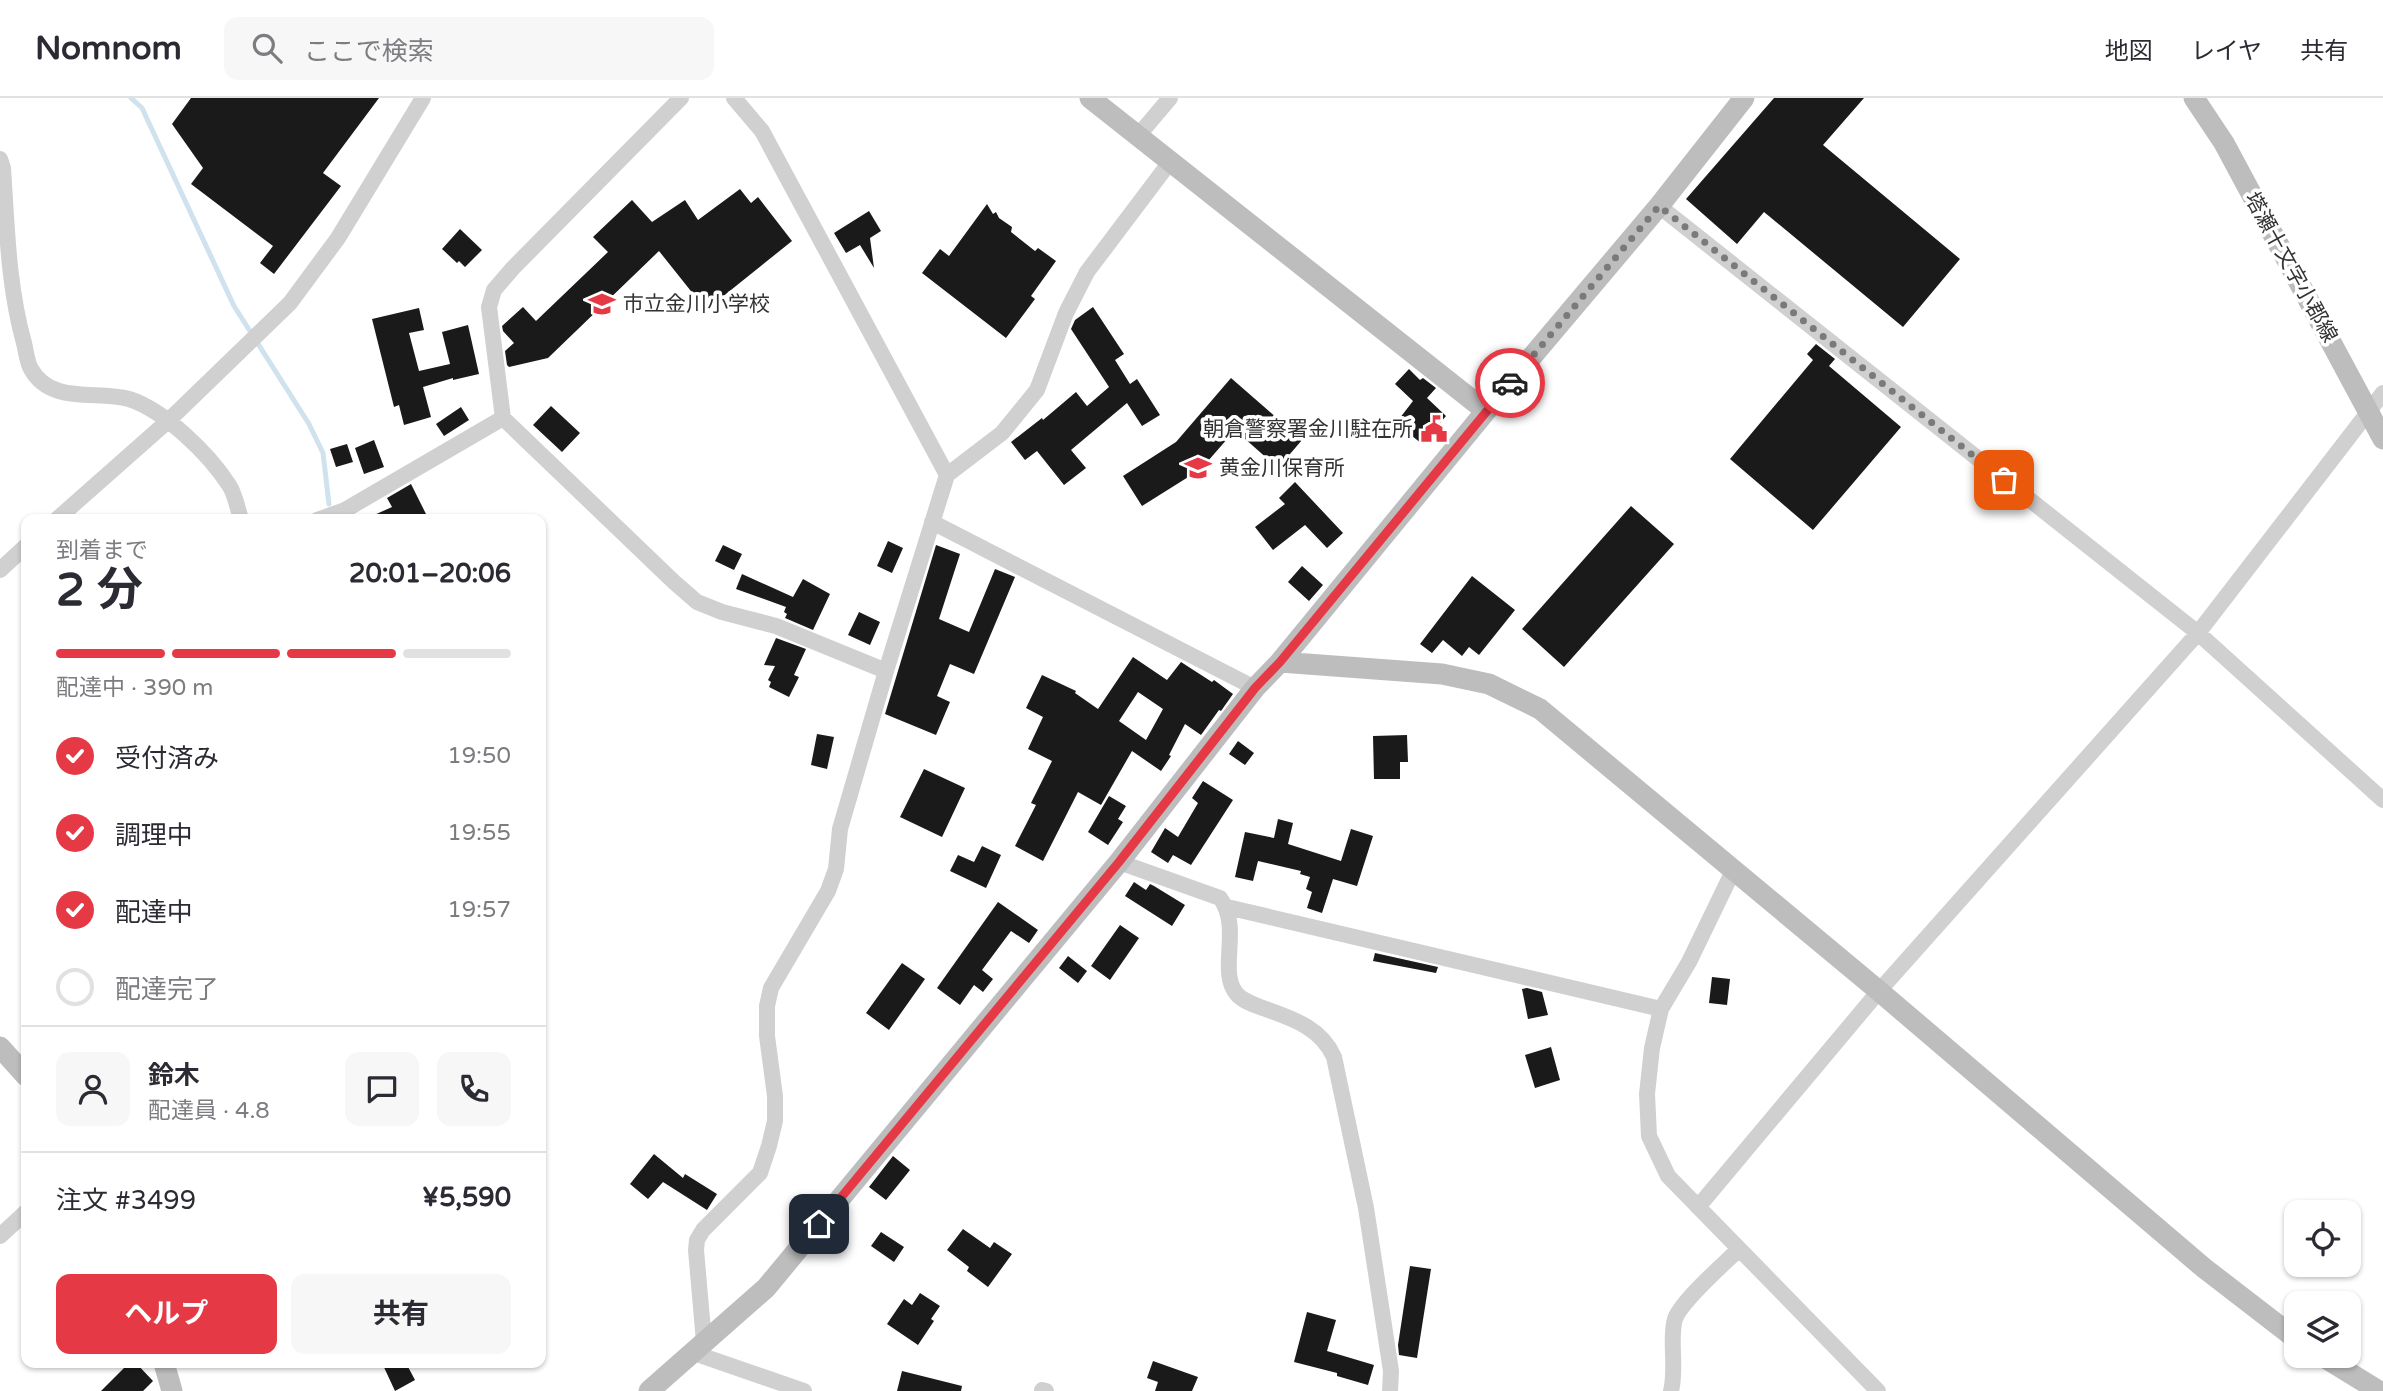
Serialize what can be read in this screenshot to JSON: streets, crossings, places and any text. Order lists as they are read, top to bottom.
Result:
{
  "streets": {
    "main road": ["塔瀬十文字小郡線"]
  },
  "places": {
    "school or university": ["市立金川小学校", "黄金川保育所"],
    "public building": ["朝倉警察署金川駐在所"]
  },
  "page": {
    "header": "Nomnom",
    "search": "ここで検索",
    "nav": ["地図", "レイヤ", "共有"],
    "heading": ["2 分", "到着まで", "20:01–20:06"],
    "panel": [
      "鈴木",
      "配達員 · 4.8",
      "注文 #3499",
      "¥5,590"
    ],
    "bar": "配達中 · 390 m",
    "list": [
      ["受付済み", "19:50"],
      ["調理中", "19:55"],
      ["配達中", "19:57"],
      "配達完了"
    ],
    "buttons": ["ヘルプ", "共有"]
  }
}
